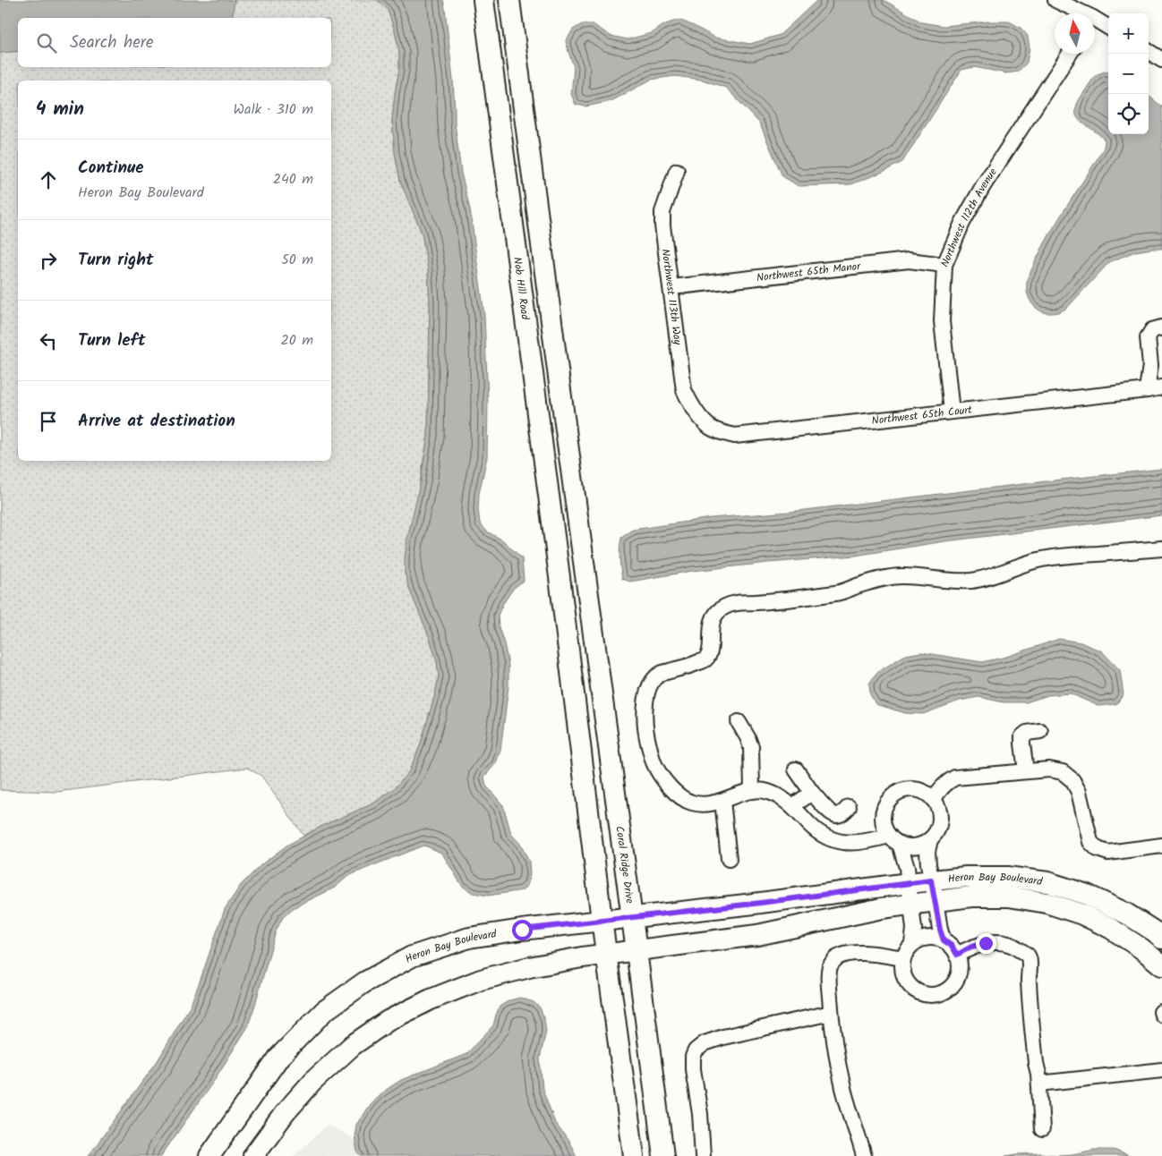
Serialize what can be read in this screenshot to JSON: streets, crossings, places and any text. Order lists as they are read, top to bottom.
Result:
{
  "streets": {
    "main road": ["Nob Hill Road", "Coral Ridge Drive", "Heron Bay Boulevard"],
    "street": [
      "Northwest 112th Avenue",
      "Northwest 65th Manor",
      "Northwest 113th Way",
      "Northwest 65th Court"
    ]
  },
  "crossings": [
    ["Northwest 112th Avenue", "Northwest 65th Manor"],
    ["Northwest 112th Avenue", "Northwest 65th Court"],
    ["Northwest 65th Manor", "Northwest 113th Way"],
    ["Nob Hill Road", "Heron Bay Boulevard"],
    ["Northwest 113th Way", "Northwest 65th Court"],
    ["Coral Ridge Drive", "Heron Bay Boulevard"]
  ],
  "north": "top",
  "page": {
    "map_buttons": ["+", "−"],
    "search": "Search here",
    "heading": ["4 min", "Walk · 310 m"],
    "list": [
      ["Continue", "Heron Bay Boulevard", "240 m"],
      ["Turn right", "50 m"],
      ["Turn left", "20 m"],
      "Arrive at destination"
    ]
  }
}
